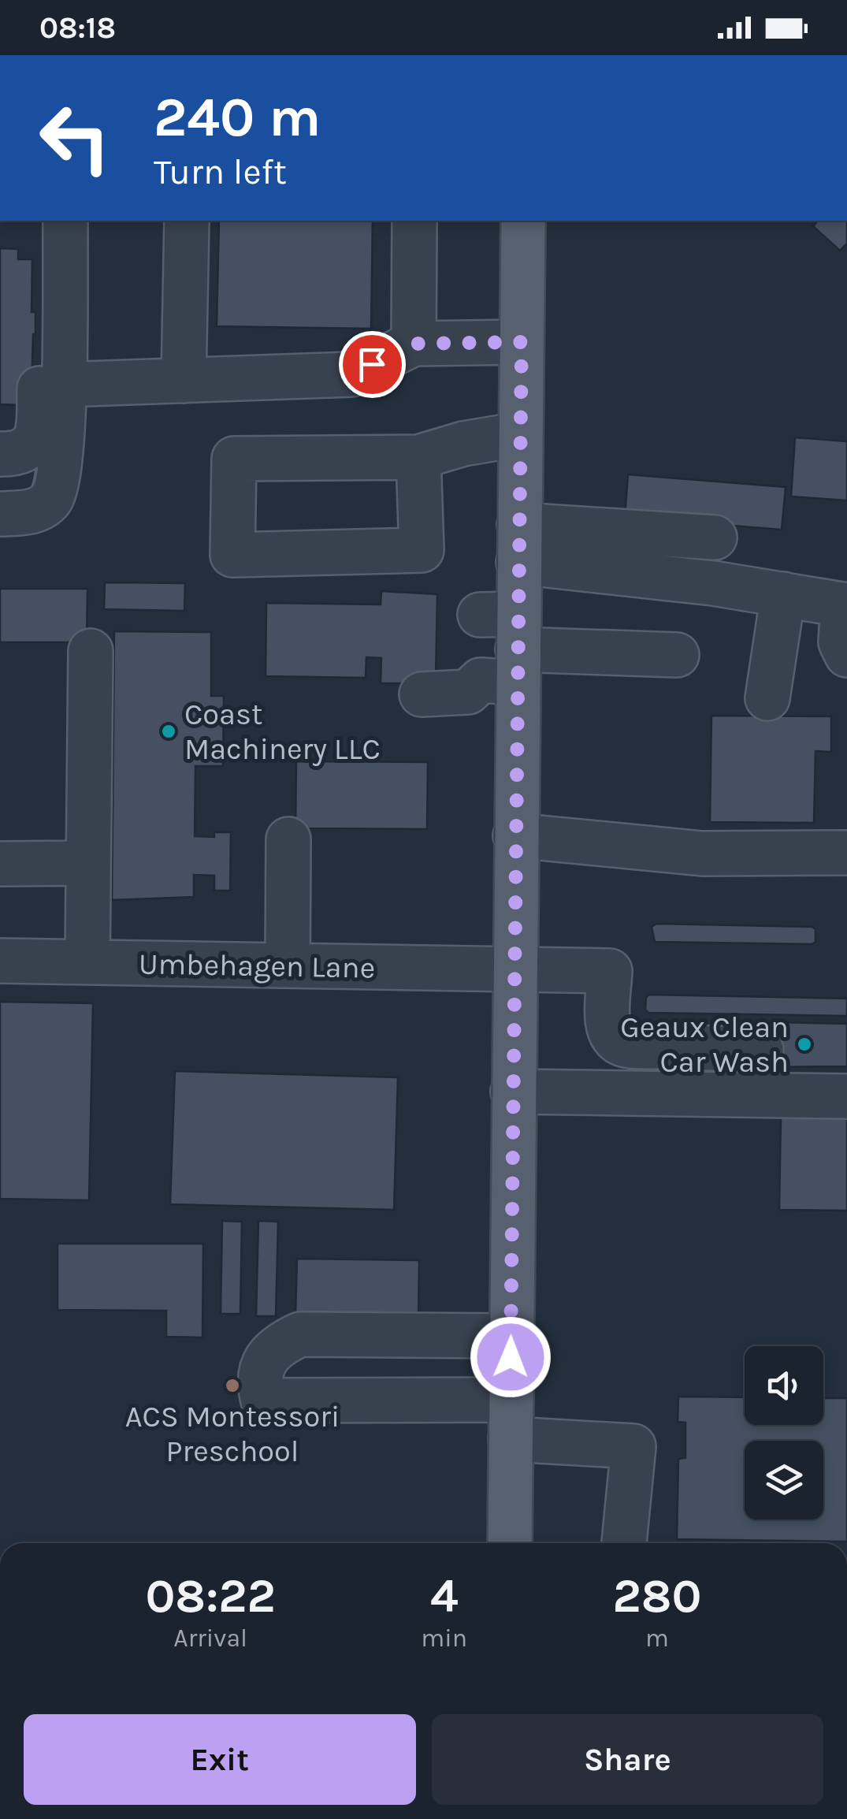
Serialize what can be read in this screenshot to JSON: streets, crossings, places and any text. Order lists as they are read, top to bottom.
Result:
{
  "streets": {
    "street": ["Umbehagen Lane"]
  },
  "places": ["Coast Machinery LLC", "Geaux Clean Car Wash", "ACS Montessori Preschool"],
  "page": {
    "status": "08:18",
    "turn": ["240 m", "Turn left"],
    "eta": [
      "08:22",
      "Arrival",
      "4",
      "min",
      "280",
      "m"
    ],
    "buttons": ["Exit", "Share"]
  }
}
